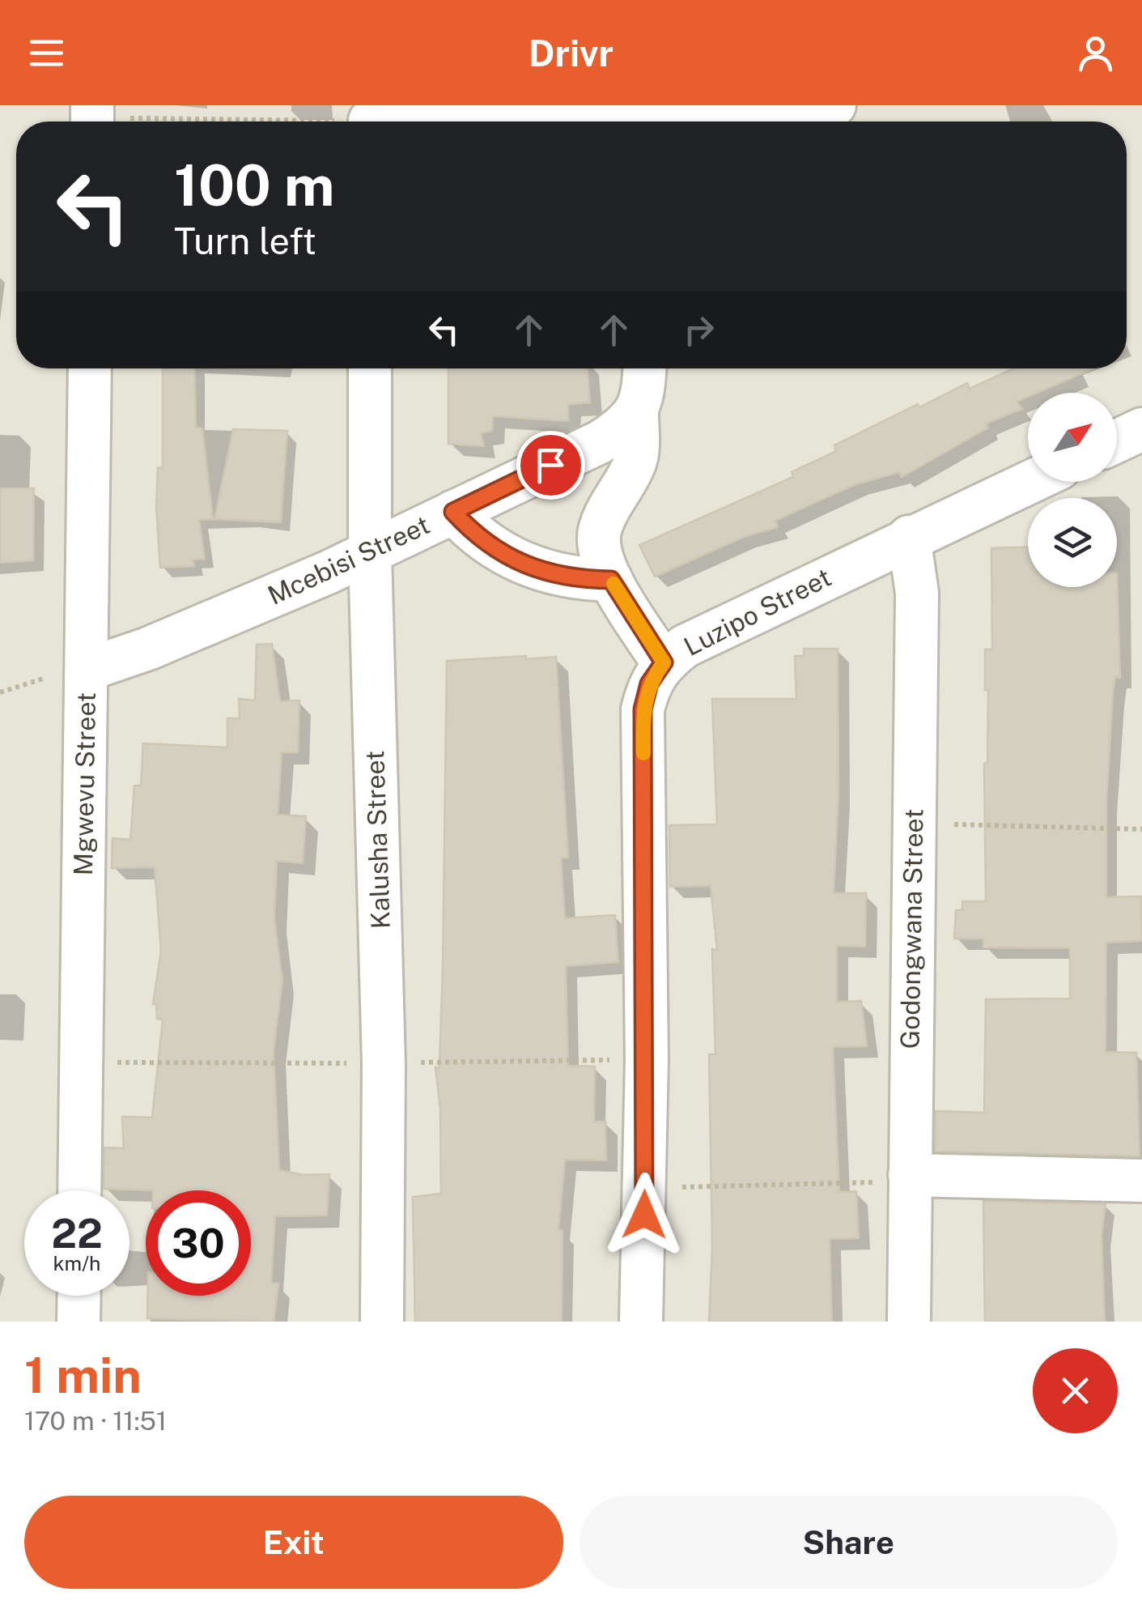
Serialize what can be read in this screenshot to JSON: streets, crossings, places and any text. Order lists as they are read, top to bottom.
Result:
{
  "streets": {
    "street": [
      "Mcebisi Street",
      "Luzipo Street",
      "Mgwevu Street",
      "Kalusha Street",
      "Godongwana Street"
    ]
  },
  "crossings": [
    ["Mcebisi Street", "Mgwevu Street"],
    ["Mcebisi Street", "Kalusha Street"],
    ["Luzipo Street", "Godongwana Street"]
  ],
  "north": "top right",
  "page": {
    "header": "Drivr",
    "turn": ["100 m", "Turn left"],
    "speed": "22 km/h",
    "limit": "30",
    "heading": ["1 min", "170 m · 11:51"],
    "buttons": ["Exit", "Share"]
  }
}
